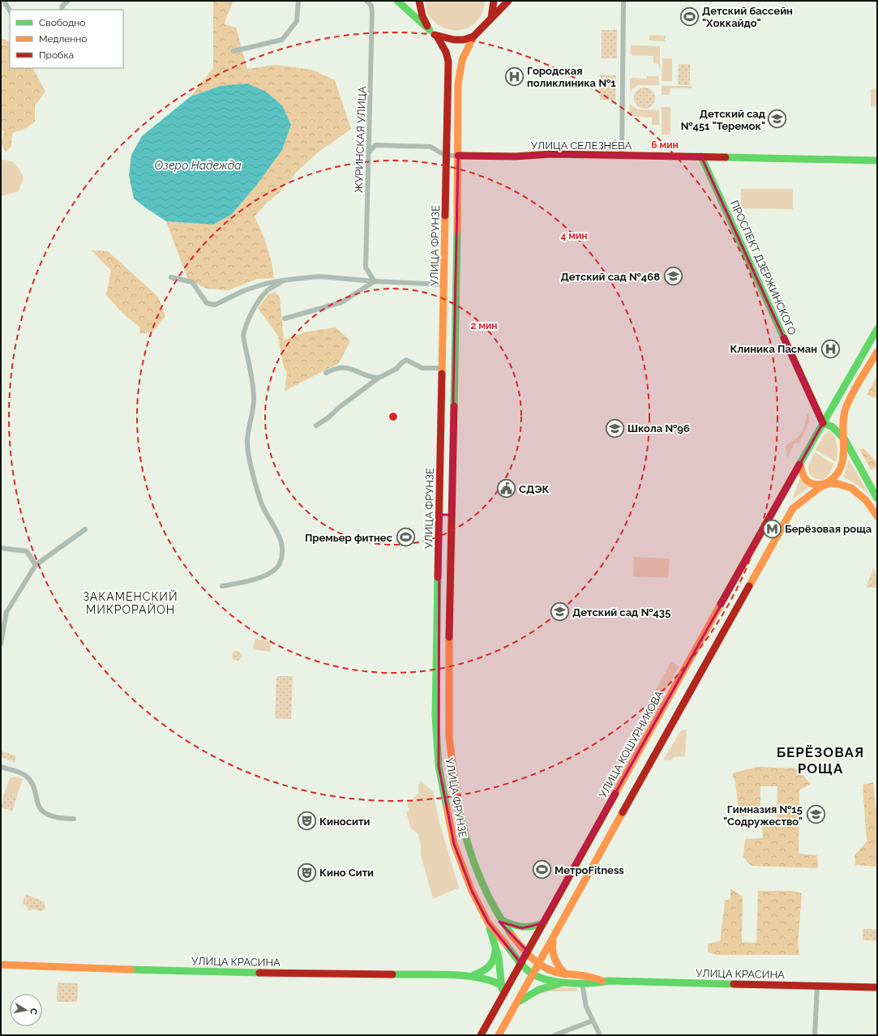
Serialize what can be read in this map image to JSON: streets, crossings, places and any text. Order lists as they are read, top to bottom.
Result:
{
  "streets": {
    "main road": [
      "УЛИЦА СЕЛЕЗНЁВА",
      "УЛИЦА ФРУНЗЕ",
      "ПРОСПЕКТ ДЗЕРЖИНСКОГО",
      "УЛИЦА КОШУРНИКОВА",
      "УЛИЦА КРАСИНА"
    ],
    "street": ["ЖУРИНСКАЯ УЛИЦА"]
  },
  "crossings": [
    ["УЛИЦА СЕЛЕЗНЁВА", "УЛИЦА ФРУНЗЕ"],
    ["УЛИЦА СЕЛЕЗНЁВА", "ПРОСПЕКТ ДЗЕРЖИНСКОГО"],
    ["УЛИЦА ФРУНЗЕ", "УЛИЦА КОШУРНИКОВА"],
    ["УЛИЦА ФРУНЗЕ", "УЛИЦА КРАСИНА"],
    ["ПРОСПЕКТ ДЗЕРЖИНСКОГО", "УЛИЦА КОШУРНИКОВА"]
  ],
  "districts": ["ЗАКАМЕНСКИЙ МИКРОРАЙОН", "БЕРЁЗОВАЯ РОЩА"],
  "water": ["Озеро Надежда"],
  "places": {
    "sports": ["Детский бассейн \"Хоккайдо\"", "Премьер фитнес", "МетроFitness"],
    "hospital": ["Городская поликлиника №1", "Клиника Пасман"],
    "school or university": [
      "Детский сад №451 \"Теремок\"",
      "Детский сад №468",
      "Школа №96",
      "Детский сад №435",
      "Гимназия №15 \"Содружество\""
    ],
    "public building": ["СДЭК"],
    "metro station": ["Берёзовая роща"],
    "theatre": ["Киносити", "Кино Сити"]
  },
  "legend": ["Свободно", "Медленно", "Пробка"],
  "north": "right",
  "rings": ["6 мин", "4 мин", "2 мин"]
}
